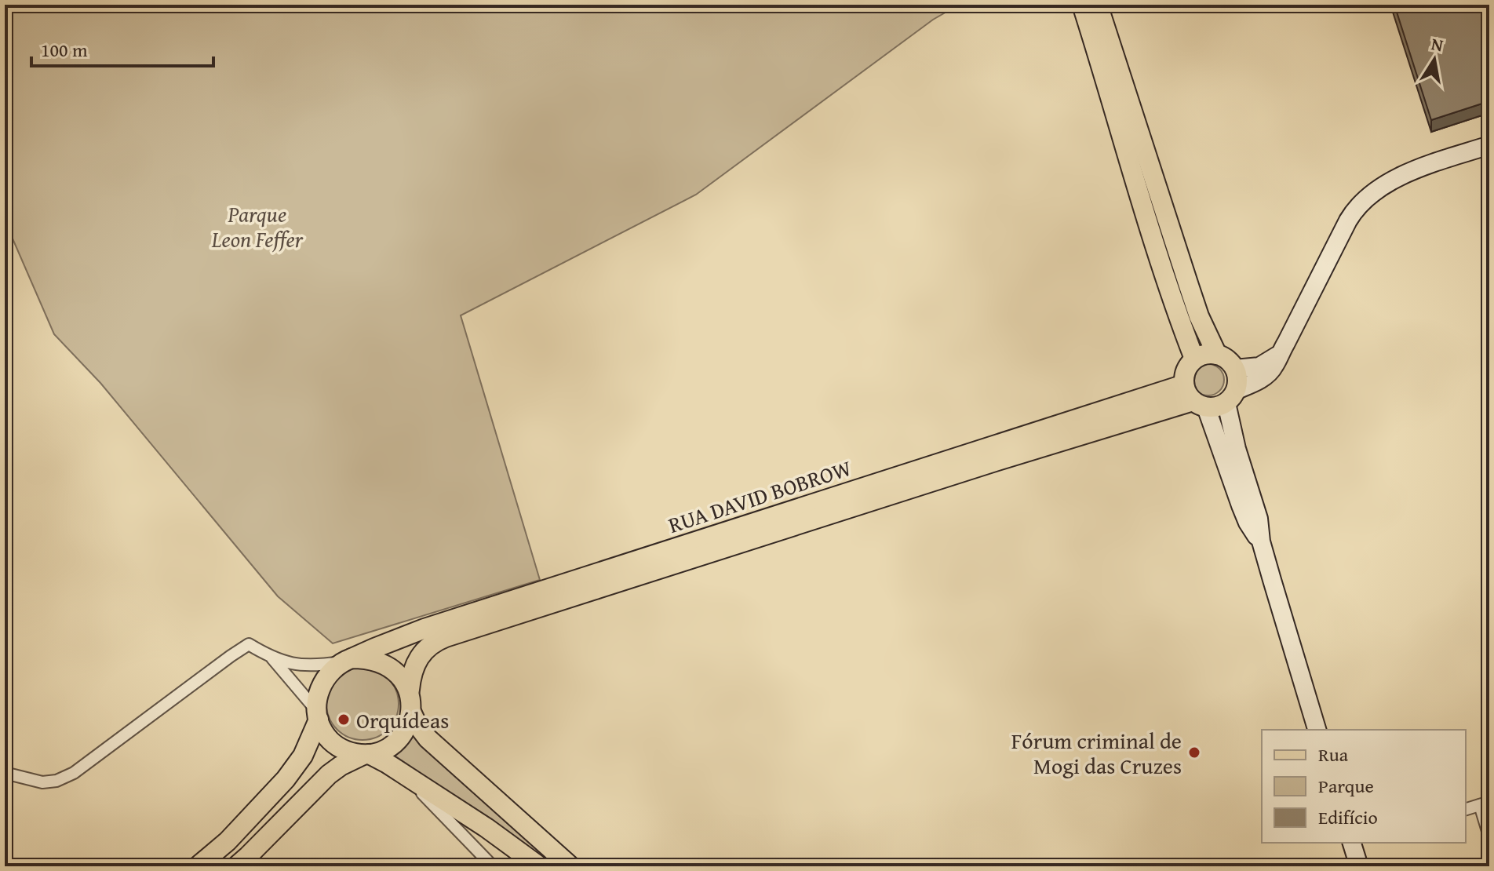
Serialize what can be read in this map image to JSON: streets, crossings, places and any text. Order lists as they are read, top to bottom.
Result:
{
  "streets": {
    "main road": ["RUA DAVID BOBROW"]
  },
  "parks": ["Parque Leon Feffer"],
  "places": ["Orquídeas", "Fórum criminal de Mogi das Cruzes"],
  "legend": ["Rua", "Parque", "Edifício"],
  "scale_bar": "100 m",
  "north": "top"
}
